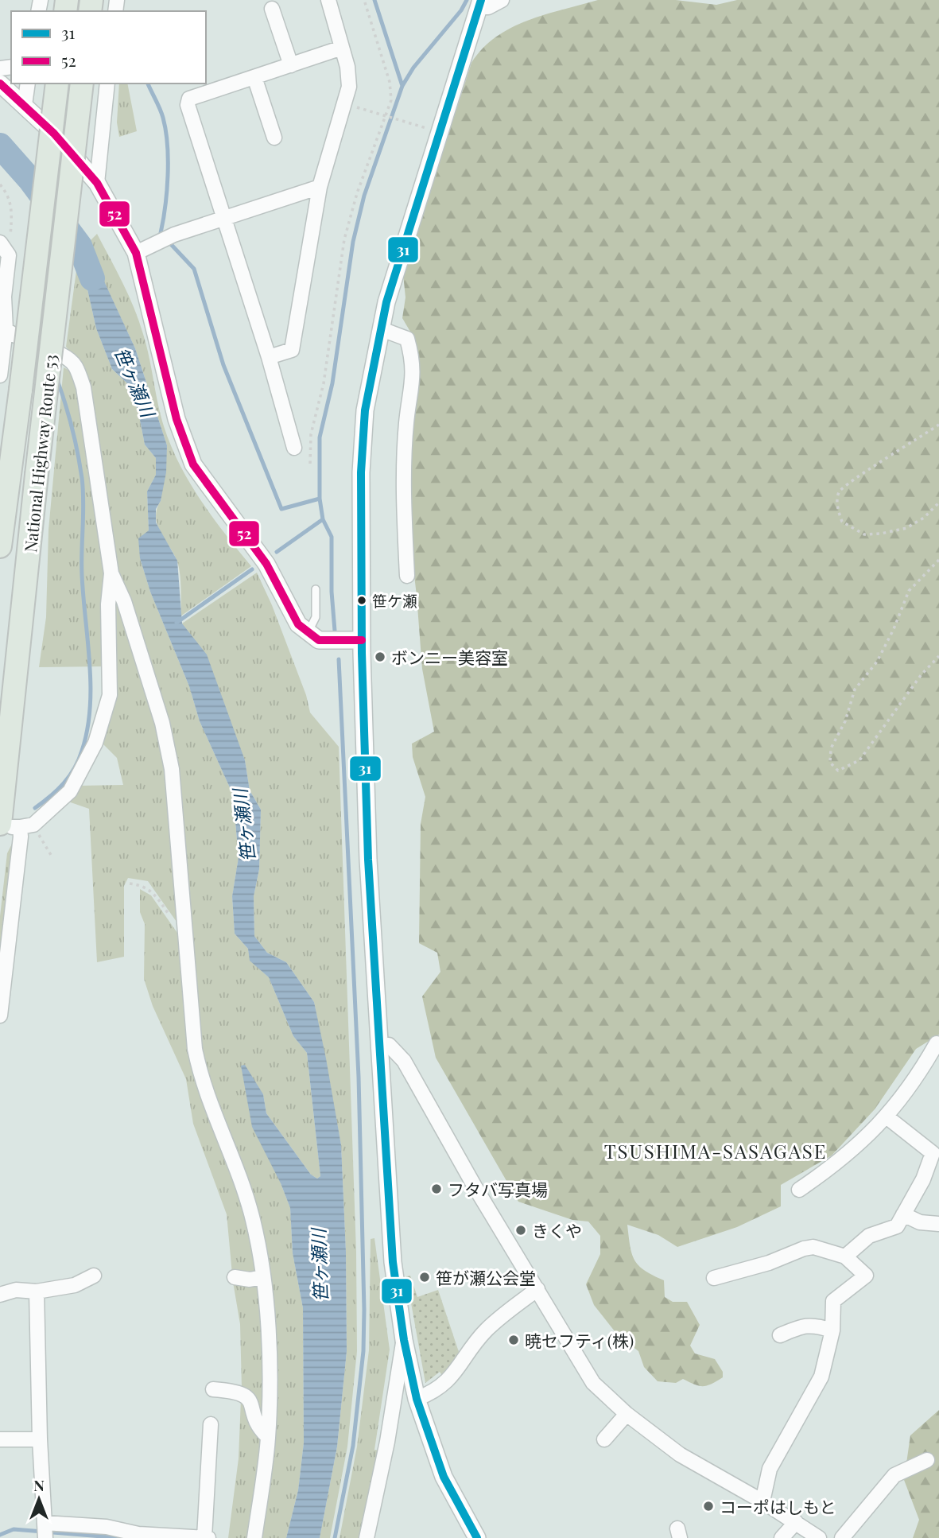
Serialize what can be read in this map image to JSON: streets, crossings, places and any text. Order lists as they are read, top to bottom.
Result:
{
  "streets": {
    "highway": ["National Highway Route 53"]
  },
  "districts": ["TSUSHIMA-SASAGASE"],
  "water": ["笹ヶ瀬川"],
  "places": [
    "笹ケ瀬",
    "ボンニー美容室",
    "フタバ写真場",
    "きくや",
    "笹が瀬公会堂",
    "暁セフティ(株)",
    "コーポはしもと"
  ],
  "lines": ["transit line 31", "transit line 52"],
  "legend": ["31", "52"],
  "north": "top"
}
